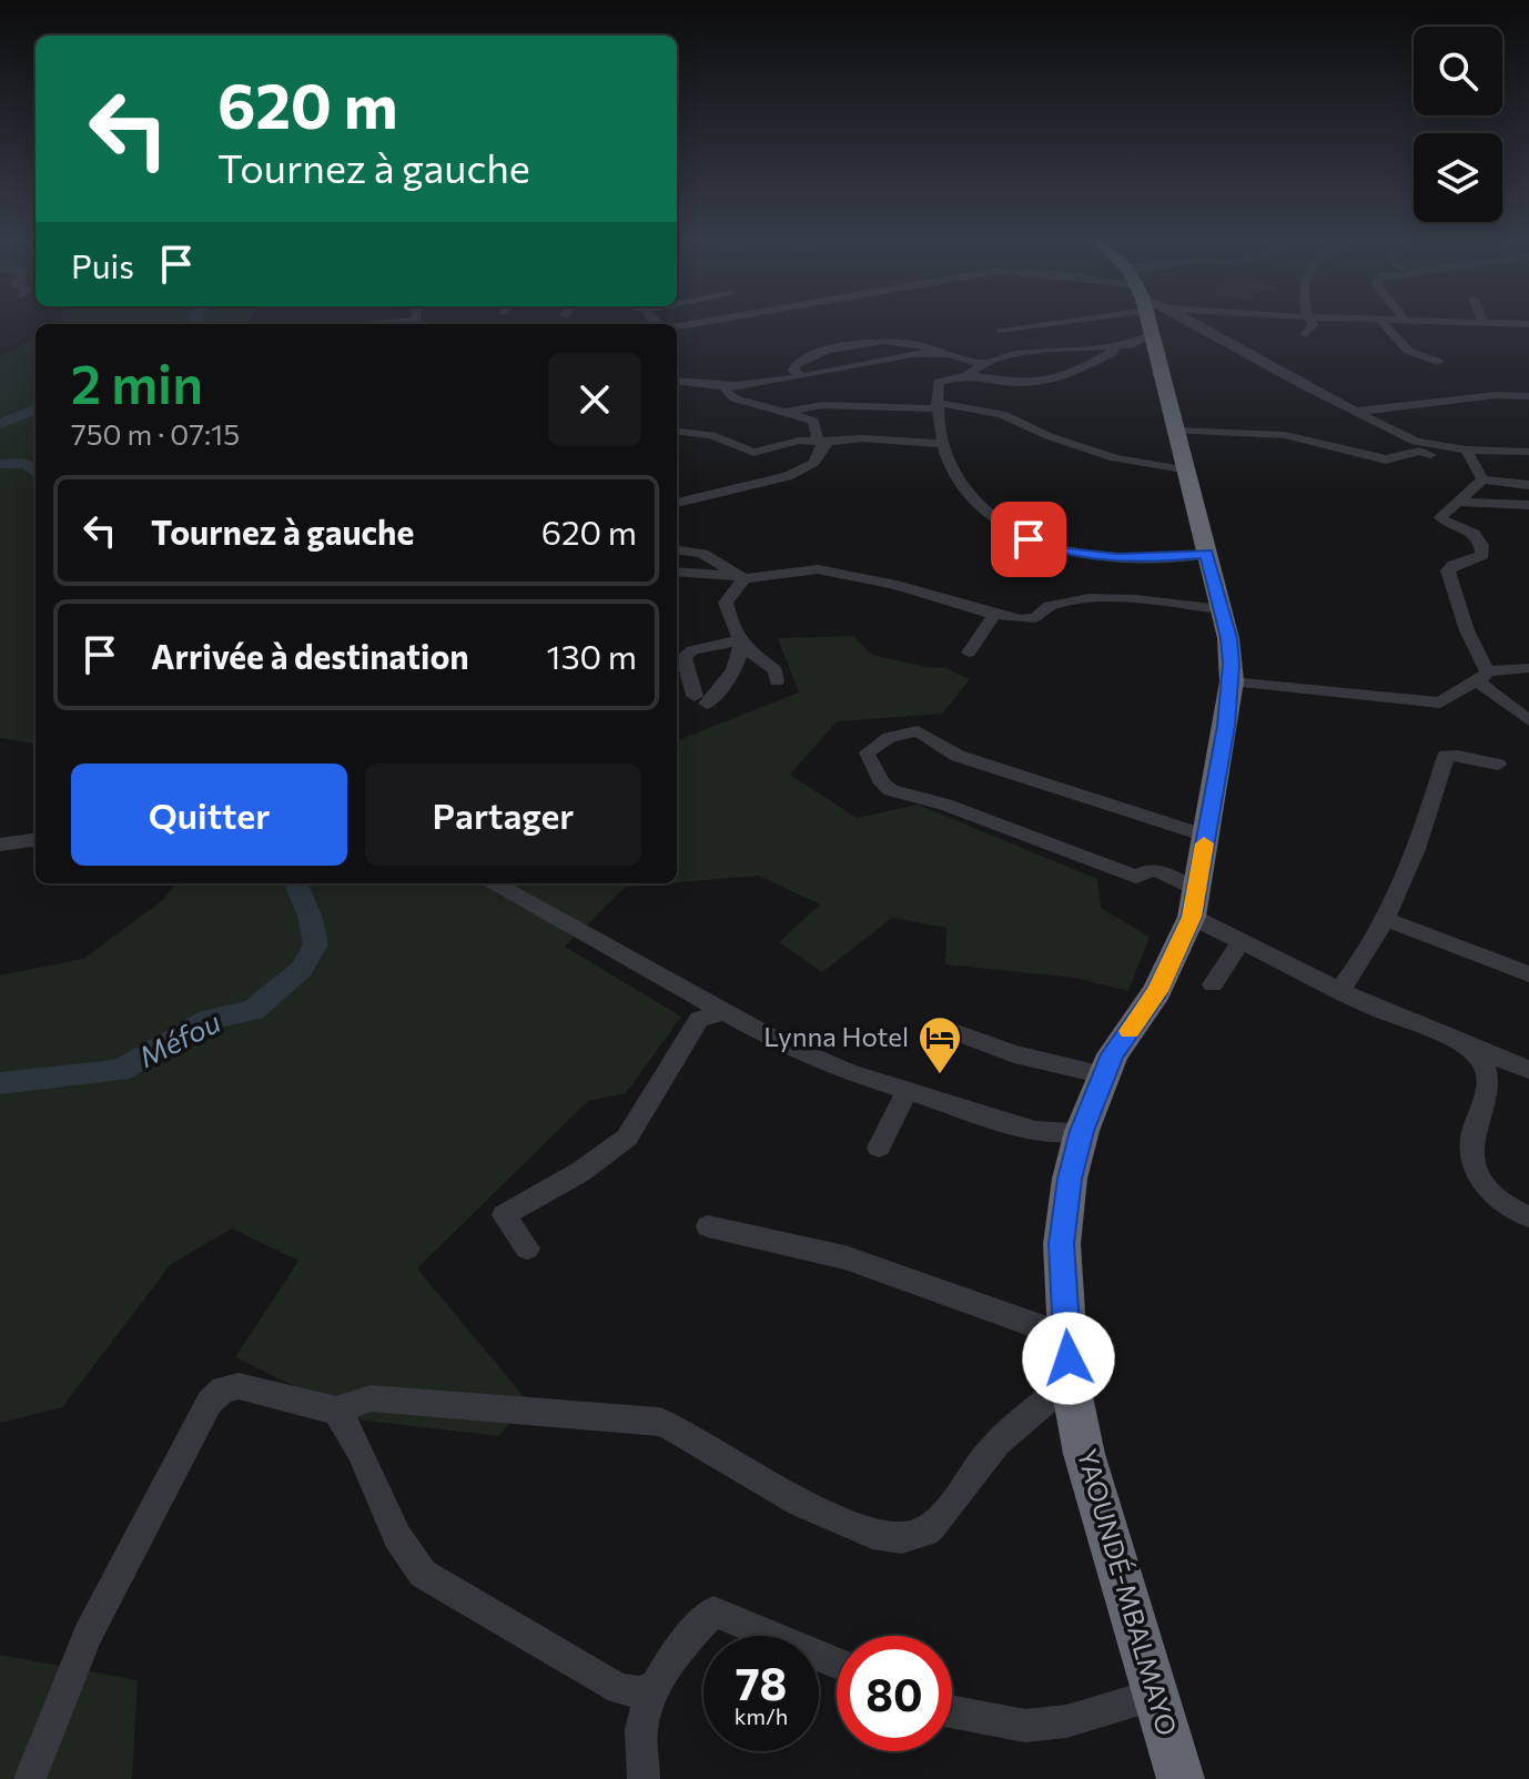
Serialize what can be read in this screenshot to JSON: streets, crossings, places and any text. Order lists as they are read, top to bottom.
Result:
{
  "streets": {
    "highway": ["YAOUNDÉ-MBALMAYO"]
  },
  "water": ["Méfou"],
  "places": {
    "hotel": ["Lynna Hotel"]
  },
  "page": {
    "turn": ["620 m", "Tournez à gauche"],
    "then": "Puis",
    "heading": ["2 min", "750 m · 07:15"],
    "list": [
      {
        "name": "Tournez à gauche",
        "value": "620 m"
      },
      {
        "name": "Arrivée à destination",
        "value": "130 m"
      }
    ],
    "buttons": ["Quitter", "Partager"],
    "speed": "78 km/h",
    "limit": "80"
  }
}
